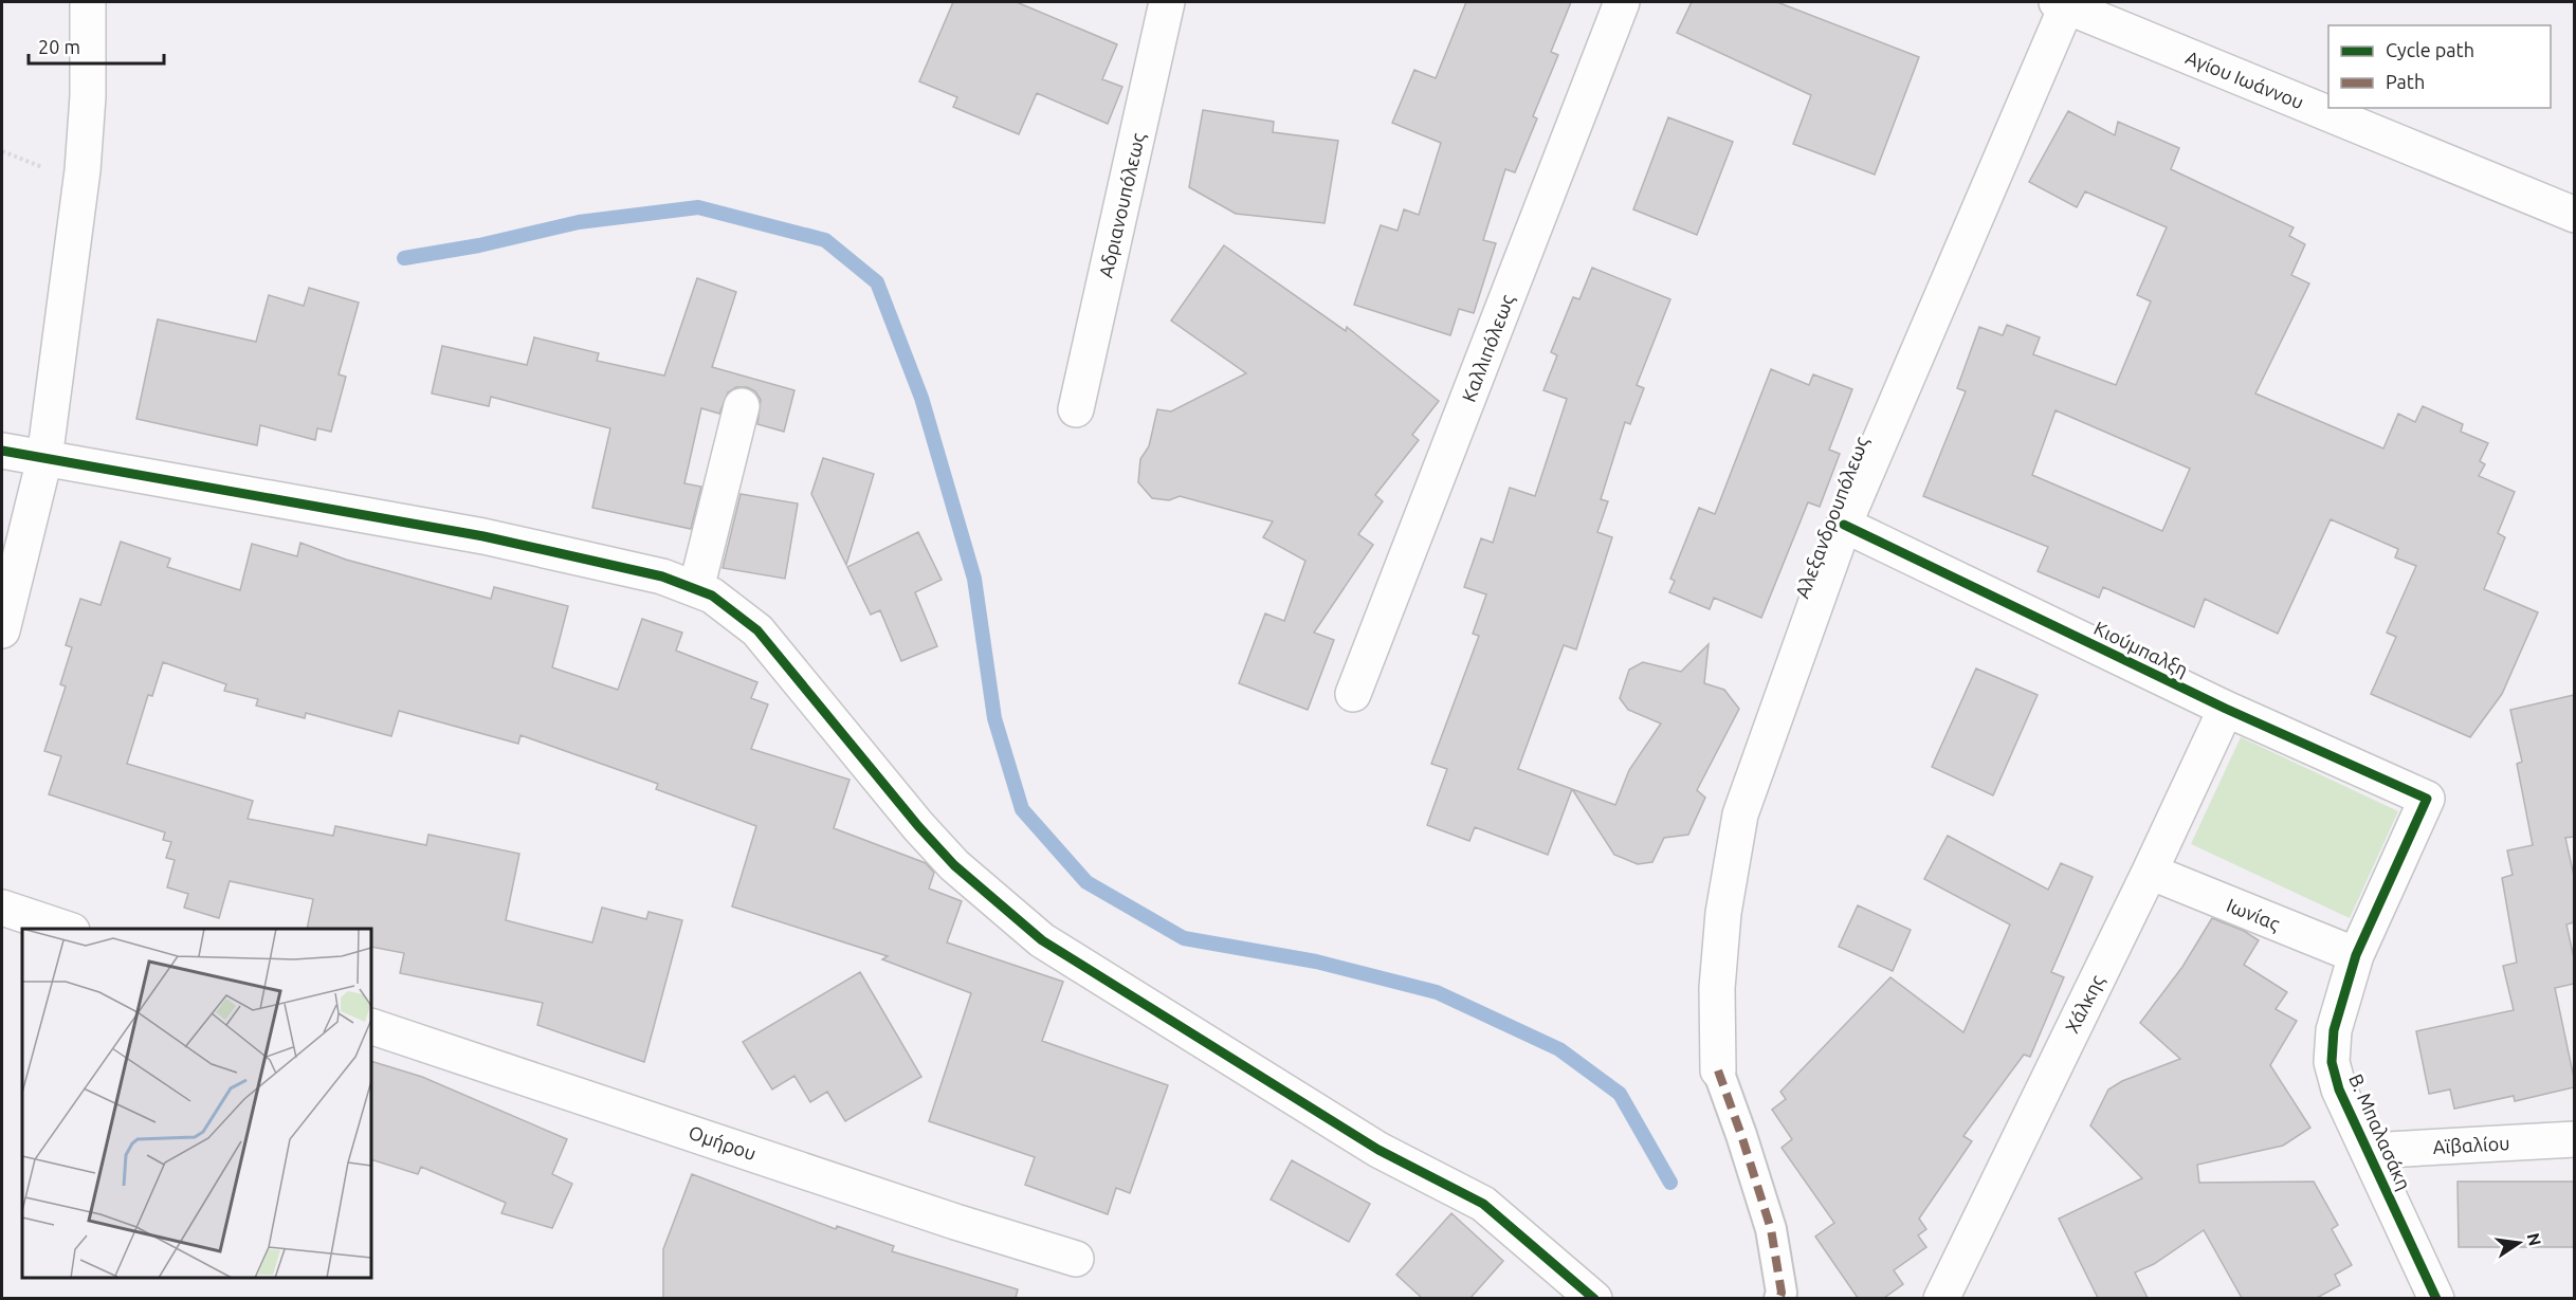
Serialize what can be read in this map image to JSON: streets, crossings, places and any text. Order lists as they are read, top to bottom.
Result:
{
  "streets": {
    "street": [
      "Αγίου Ιωάννου",
      "Αδριανουπόλεως",
      "Καλλιπόλεως",
      "Αλεξανδρουπόλεως",
      "Κιούμπαλξη",
      "Ιωνίας",
      "Χάλκης",
      "Β. Μπαλασάκη",
      "Ομήρου",
      "Αϊβαλίου"
    ]
  },
  "crossings": [
    ["Αγίου Ιωάννου", "Αλεξανδρουπόλεως"],
    ["Αλεξανδρουπόλεως", "Κιούμπαλξη"],
    ["Κιούμπαλξη", "Χάλκης"],
    ["Κιούμπαλξη", "Β. Μπαλασάκη"],
    ["Ιωνίας", "Χάλκης"],
    ["Ιωνίας", "Β. Μπαλασάκη"],
    ["Β. Μπαλασάκη", "Αϊβαλίου"]
  ],
  "legend": ["Cycle path", "Path"],
  "scale_bar": "20 m",
  "north": "right"
}
